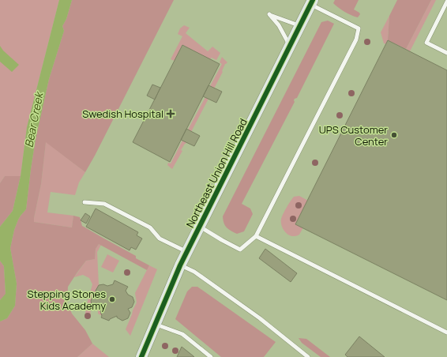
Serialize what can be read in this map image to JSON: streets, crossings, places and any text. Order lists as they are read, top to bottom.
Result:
{
  "streets": {
    "main road": ["Northeast Union Hill Road"]
  },
  "water": ["Bear Creek"],
  "places": {
    "health": ["Swedish Hospital"],
    "other": ["UPS Customer Center", "Stepping Stones Kids Academy"]
  }
}
